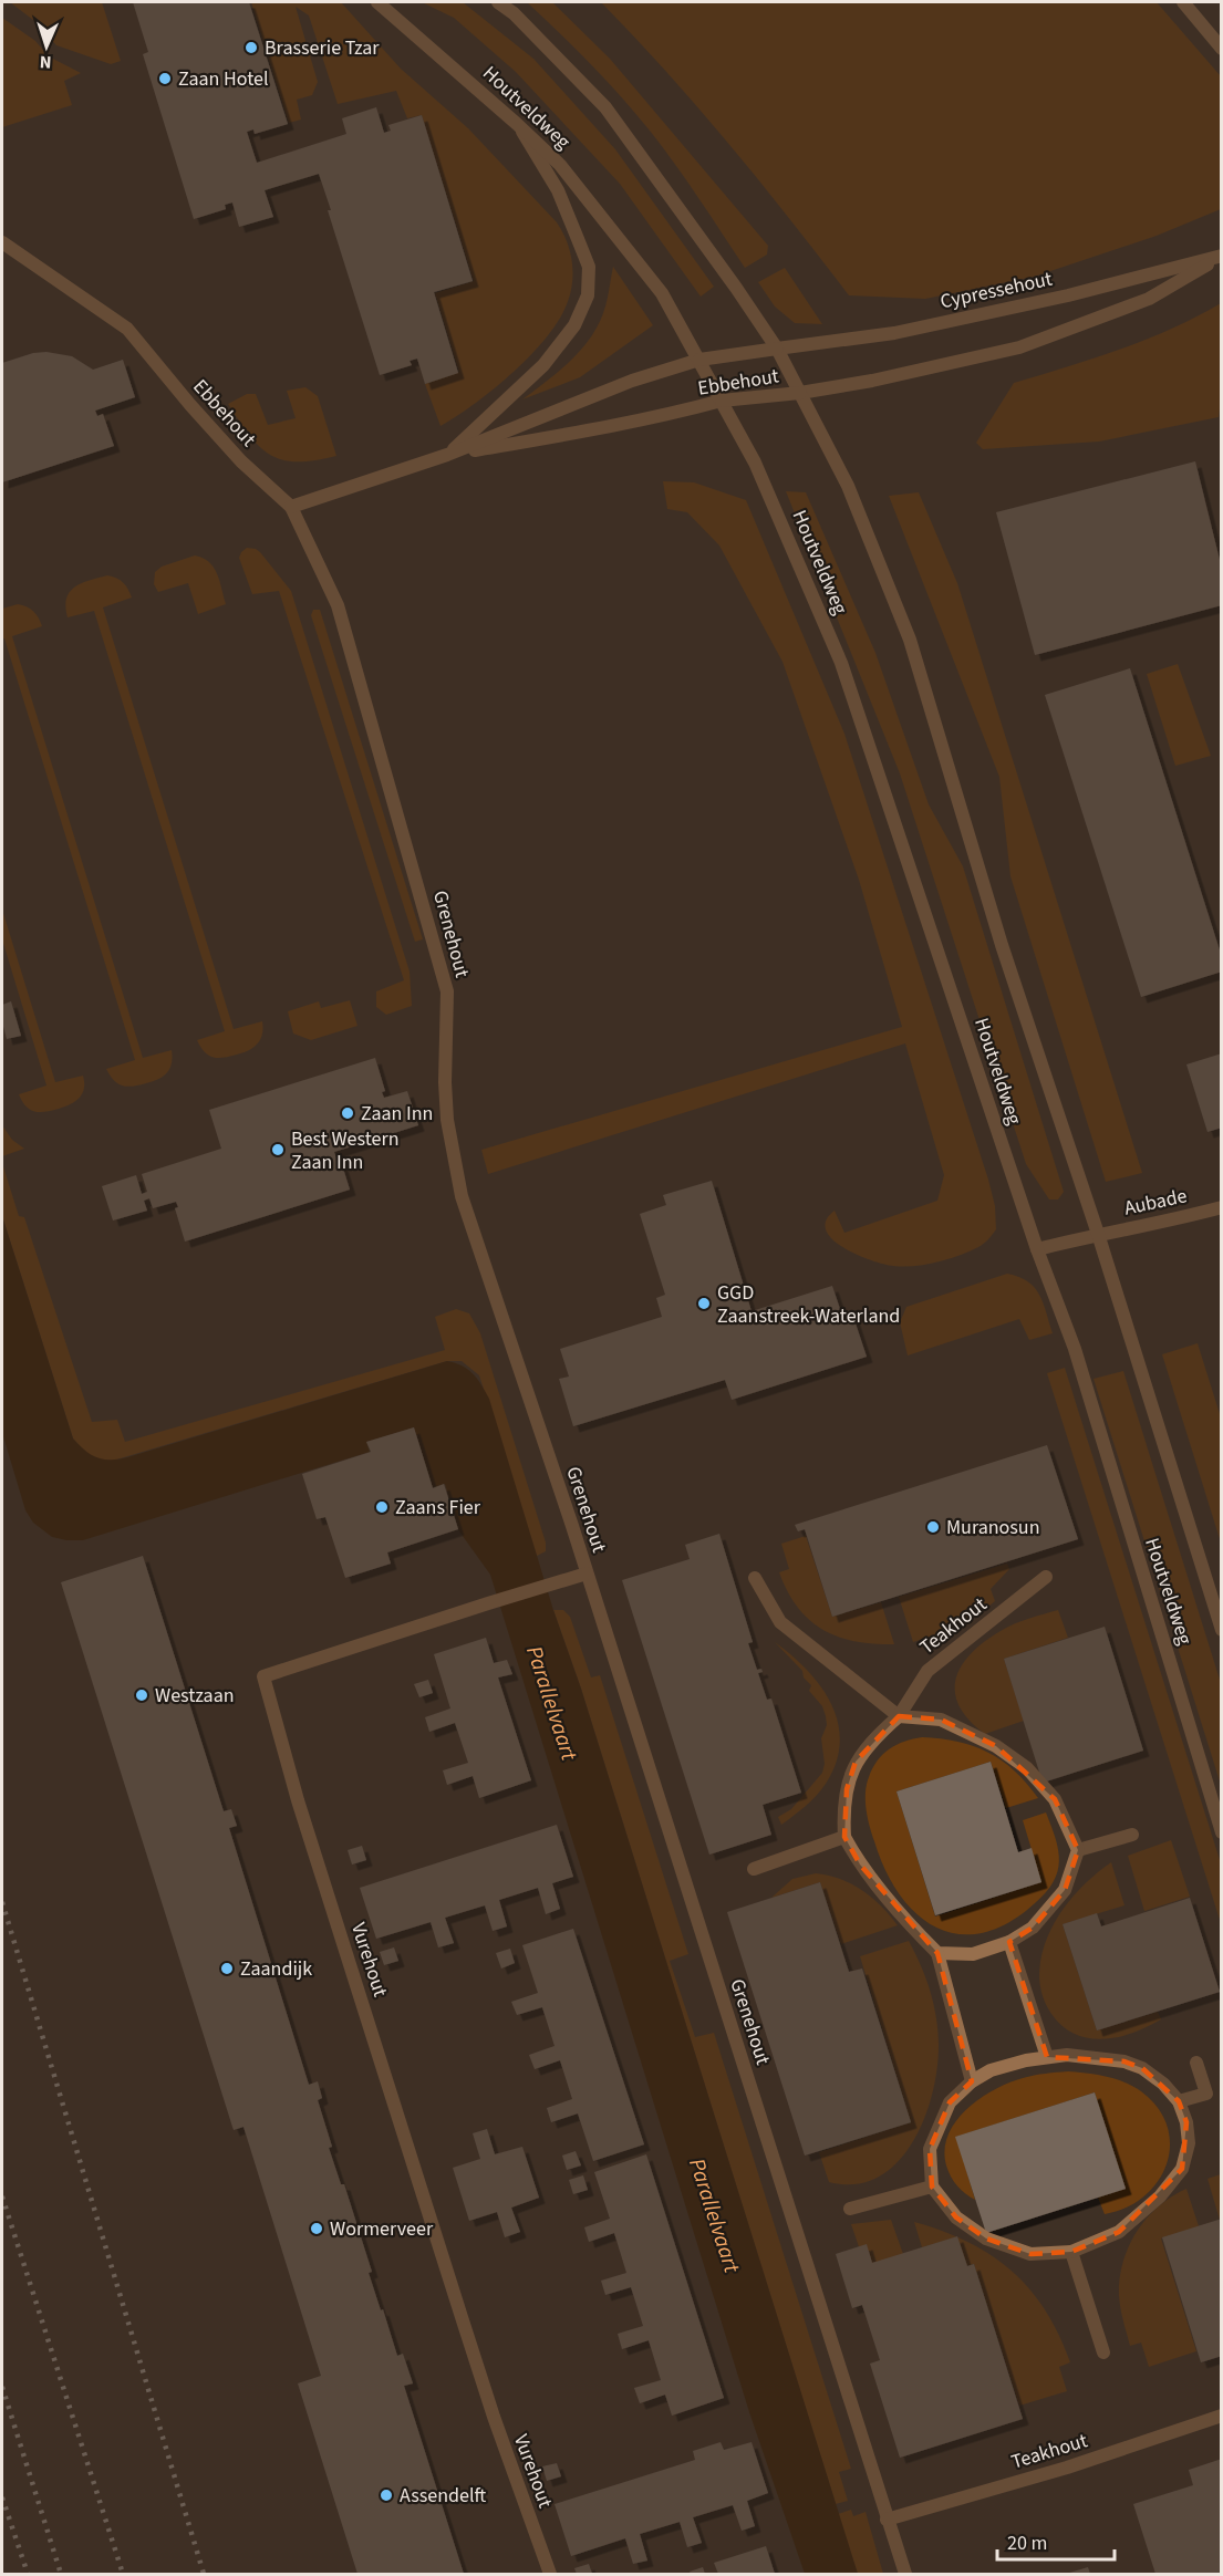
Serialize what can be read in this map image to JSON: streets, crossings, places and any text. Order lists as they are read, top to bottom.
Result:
{
  "streets": {
    "street": [
      "Houtveldweg",
      "Cypressehout",
      "Ebbehout",
      "Grenehout",
      "Aubade",
      "Teakhout",
      "Vurehout"
    ]
  },
  "crossings": [
    ["Houtveldweg", "Cypressehout"],
    ["Houtveldweg", "Ebbehout"],
    ["Houtveldweg", "Aubade"],
    ["Cypressehout", "Ebbehout"],
    ["Ebbehout", "Grenehout"],
    ["Grenehout", "Teakhout"],
    ["Grenehout", "Vurehout"]
  ],
  "water": ["Parallelvaart"],
  "places": [
    "Brasserie Tzar",
    "Zaan Hotel",
    "Zaan Inn",
    "Best Western Zaan Inn",
    "GGD Zaanstreek-Waterland",
    "Zaans Fier",
    "Muranosun",
    "Westzaan",
    "Zaandijk",
    "Wormerveer",
    "Assendelft"
  ],
  "scale_bar": "20 m",
  "north": "bottom"
}
